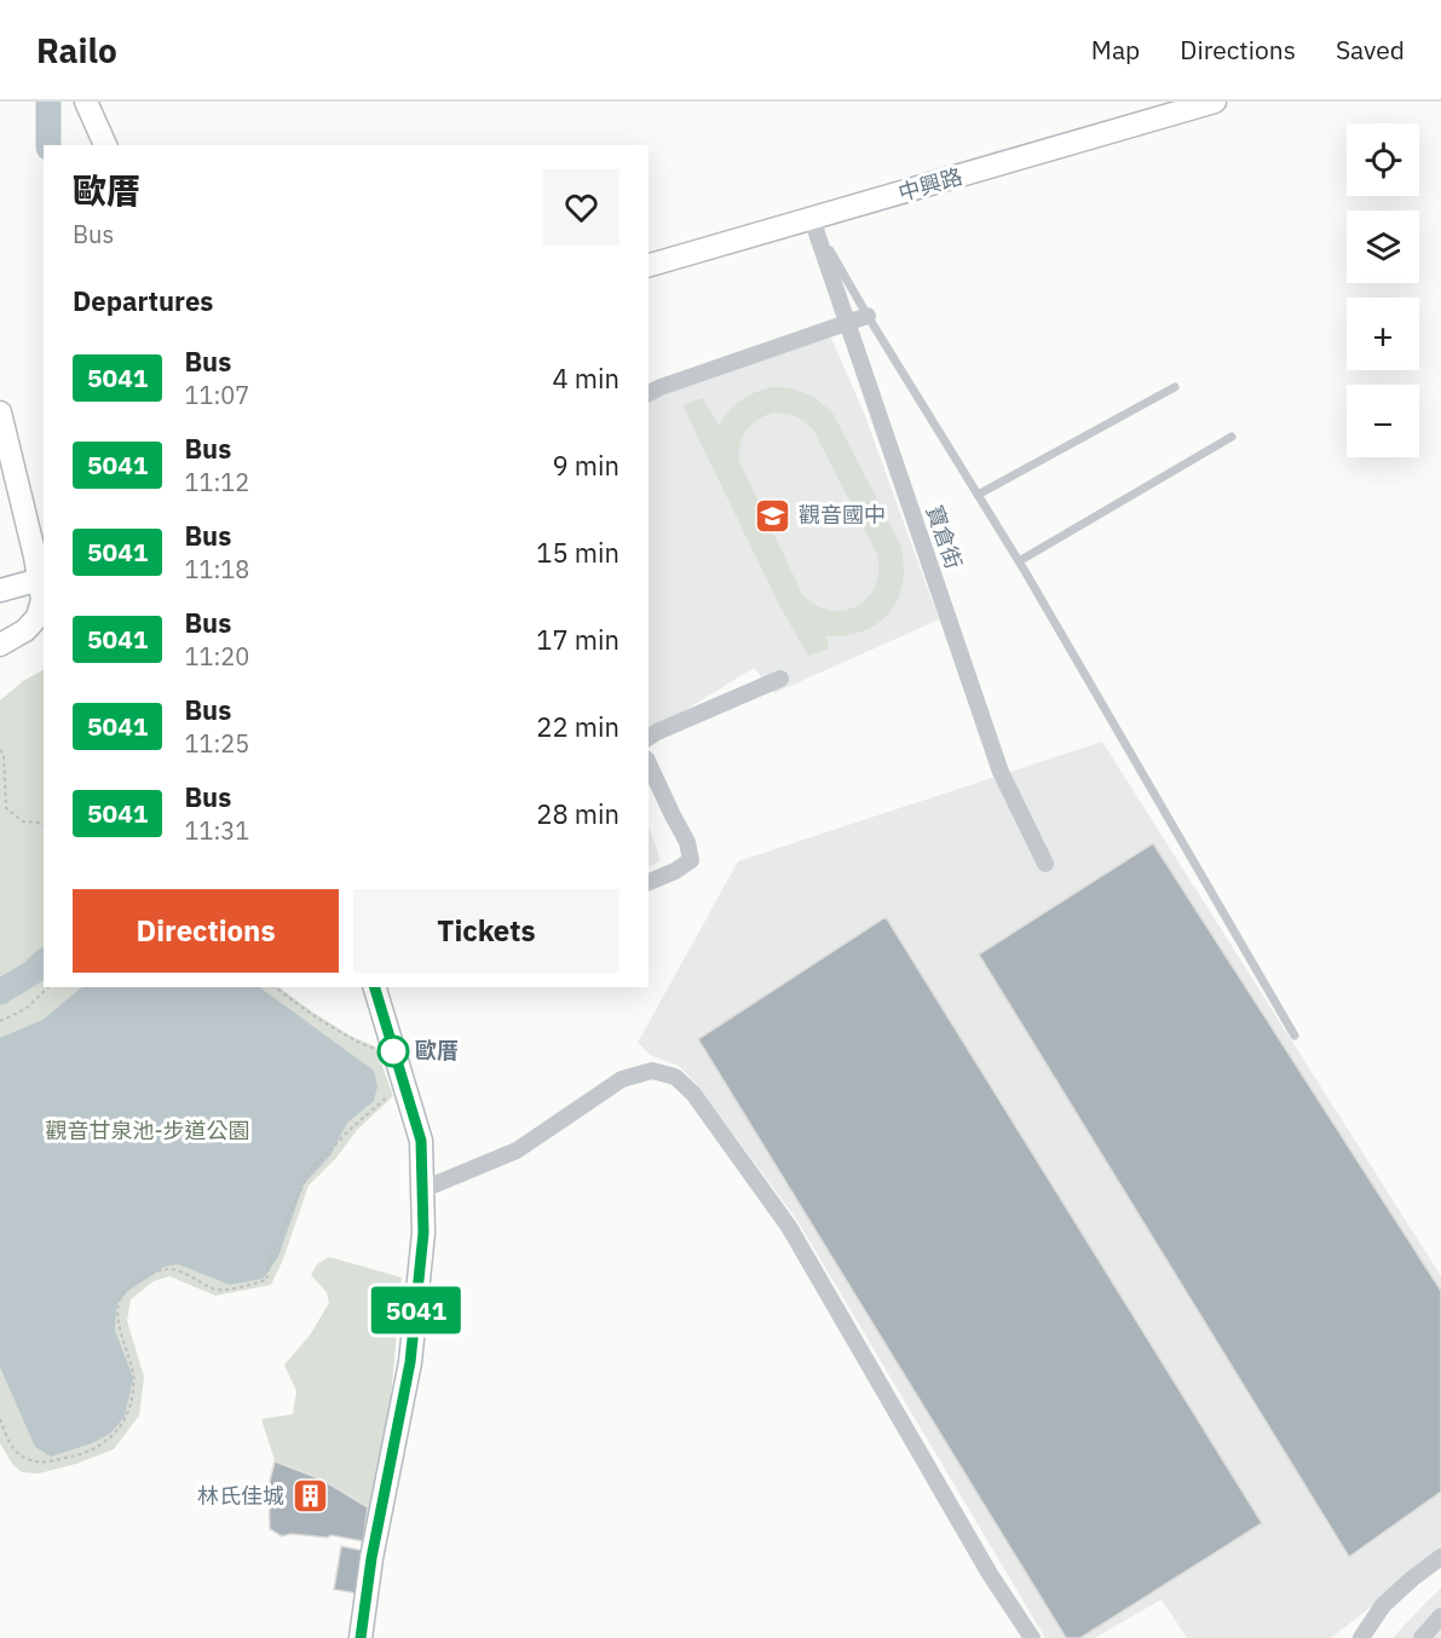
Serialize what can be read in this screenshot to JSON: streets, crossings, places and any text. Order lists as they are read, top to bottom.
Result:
{
  "streets": {
    "street": ["中興路", "寶倉街"]
  },
  "crossings": [
    ["中興路", "寶倉街"]
  ],
  "parks": ["觀音甘泉池-步道公園"],
  "places": {
    "school or university": ["觀音國中"],
    "other": ["歐厝"],
    "building": ["林氏佳城"]
  },
  "lines": ["bus line 5041"],
  "page": {
    "header": "Railo",
    "nav": ["Map", "Directions", "Saved"],
    "on_map": "5041",
    "map_buttons": ["+", "−"],
    "heading": [
      ["歐厝", "Bus"],
      "Departures"
    ],
    "list": [
      {
        "mark": "5041",
        "name": "Bus",
        "note": "11:07",
        "value": "4 min"
      },
      {
        "mark": "5041",
        "name": "Bus",
        "note": "11:12",
        "value": "9 min"
      },
      {
        "mark": "5041",
        "name": "Bus",
        "note": "11:18",
        "value": "15 min"
      },
      {
        "mark": "5041",
        "name": "Bus",
        "note": "11:20",
        "value": "17 min"
      },
      {
        "mark": "5041",
        "name": "Bus",
        "note": "11:25",
        "value": "22 min"
      },
      {
        "mark": "5041",
        "name": "Bus",
        "note": "11:31",
        "value": "28 min"
      }
    ],
    "buttons": ["Directions", "Tickets"]
  }
}
